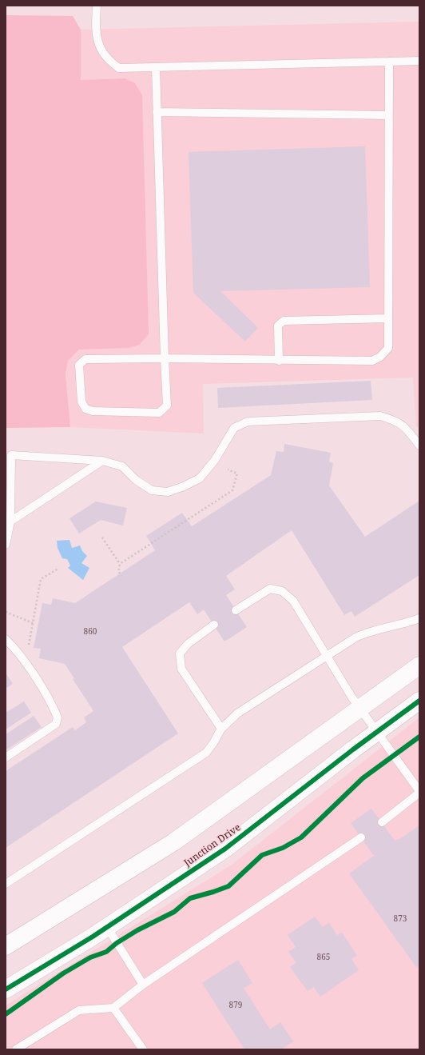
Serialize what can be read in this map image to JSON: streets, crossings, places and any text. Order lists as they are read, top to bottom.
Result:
{
  "streets": {
    "street": ["Junction Drive"]
  },
  "house_numbers": [
    "860",
    "873",
    "865",
    "879"
  ]
}
